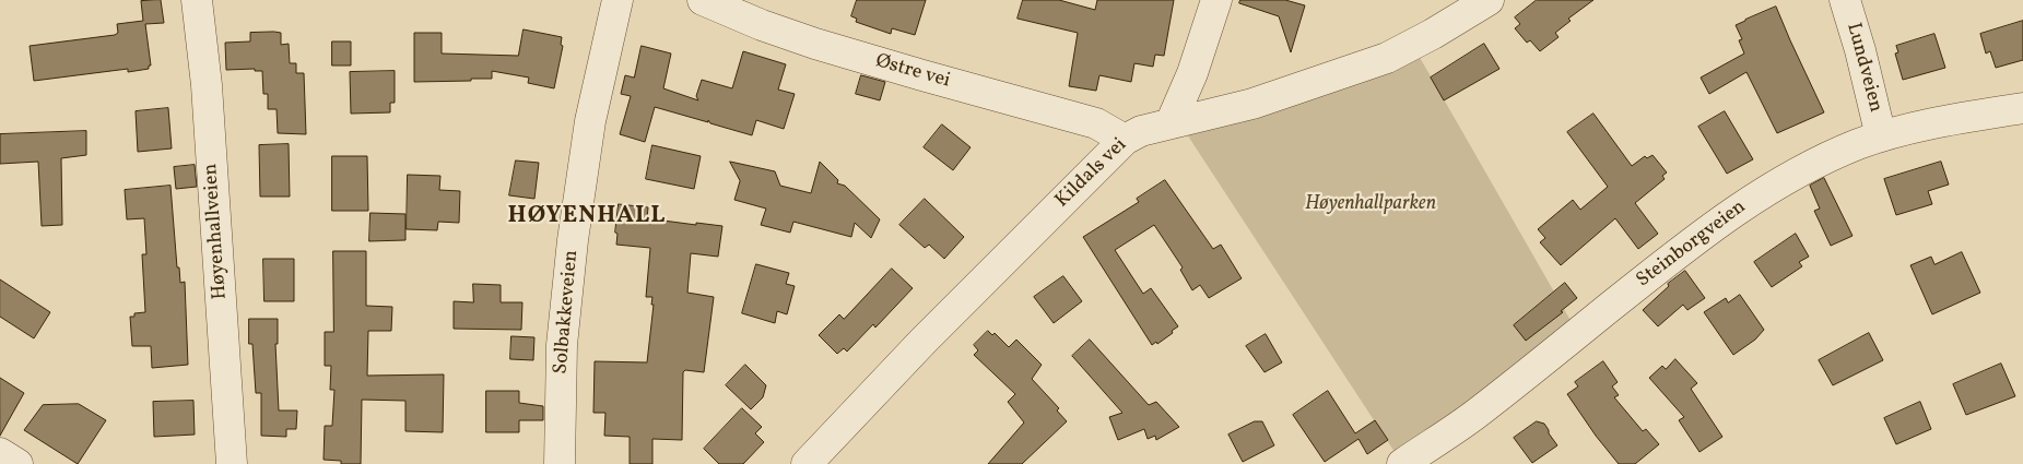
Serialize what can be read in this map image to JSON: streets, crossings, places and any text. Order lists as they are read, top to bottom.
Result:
{
  "streets": {
    "street": [
      "Lundveien",
      "Østre vei",
      "Kildals vei",
      "Høyenhallveien",
      "Steinborgveien",
      "Solbakkeveien"
    ]
  },
  "crossings": [
    ["Lundveien", "Steinborgveien"],
    ["Østre vei", "Kildals vei"]
  ],
  "districts": ["HØYENHALL"],
  "parks": ["Høyenhallparken"]
}
